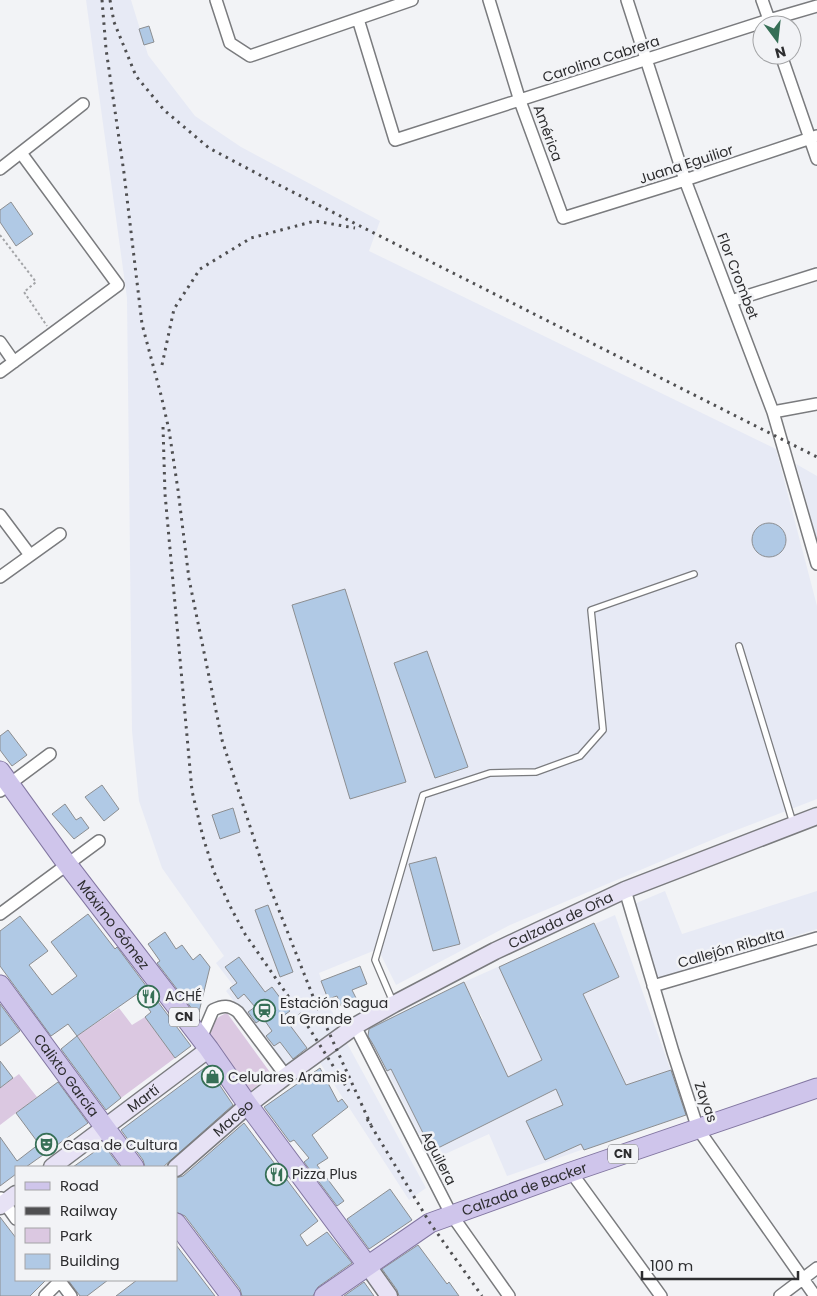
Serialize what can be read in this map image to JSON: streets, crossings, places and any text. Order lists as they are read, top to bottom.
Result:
{
  "streets": {
    "main road": [
      "Máximo Gómez",
      "CN",
      "Calixto García",
      "Calzada de Backer"
    ],
    "street": [
      "Carolina Cabrera",
      "América",
      "Juana Eguilior",
      "Flor Crombet",
      "Calzada de Oña",
      "Callejón Ribalta",
      "Martí",
      "Zayas",
      "Maceo",
      "Aguilera"
    ]
  },
  "crossings": [
    ["Carolina Cabrera", "América"],
    ["Carolina Cabrera", "Flor Crombet"],
    ["América", "Juana Eguilior"],
    ["Juana Eguilior", "Flor Crombet"],
    ["Calzada de Oña", "Zayas"],
    ["Calzada de Oña", "Maceo"],
    ["Calzada de Oña", "Aguilera"],
    ["Máximo Gómez", "CN"],
    ["Máximo Gómez", "Martí"],
    ["Máximo Gómez", "Maceo"],
    ["Máximo Gómez", "Calzada de Backer"],
    ["Callejón Ribalta", "Zayas"],
    ["CN", "Calzada de Backer"],
    ["Calixto García", "Martí"],
    ["Zayas", "Calzada de Backer"],
    ["Aguilera", "Calzada de Backer"]
  ],
  "places": {
    "restaurant": ["ACHÉ", "Pizza Plus"],
    "station": ["Estación Sagua La Grande"],
    "shop": ["Celulares Aramis"],
    "theatre": ["Casa de Cultura"]
  },
  "legend": [
    "Road",
    "Railway",
    "Park",
    "Building"
  ],
  "scale_bar": "100 m",
  "north": "bottom"
}
